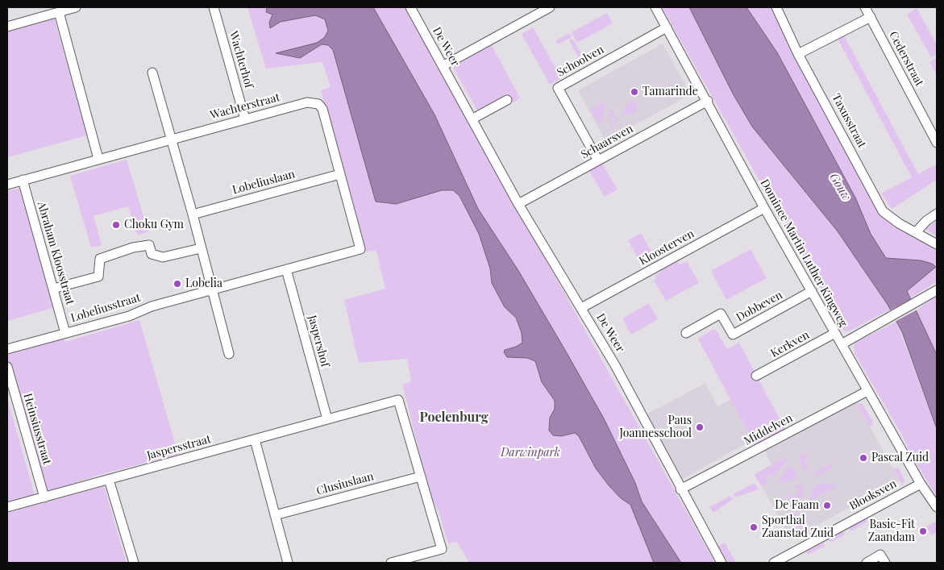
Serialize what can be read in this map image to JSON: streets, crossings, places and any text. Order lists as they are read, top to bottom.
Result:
{
  "streets": {
    "street": [
      "De Weer",
      "Cederstraat",
      "Wachterhof",
      "Schoolven",
      "Wachterstraat",
      "Taxusstraat",
      "Schaarsven",
      "Lobeliuslaan",
      "Kloosterven",
      "Abraham Kloosstraat",
      "Dominee Martin Luther Kingweg",
      "Dobbeven",
      "Lobeliusstraat",
      "Jaspershof",
      "Kerkven",
      "Heinsiusstraat",
      "Middelven",
      "Jaspersstraat",
      "Clusiuslaan",
      "Blooksven"
    ]
  },
  "crossings": [
    ["De Weer", "Schaarsven"],
    ["De Weer", "Kloosterven"],
    ["De Weer", "Middelven"],
    ["Wachterhof", "Wachterstraat"],
    ["Schoolven", "Schaarsven"],
    ["Schoolven", "Dominee Martin Luther Kingweg"],
    ["Wachterstraat", "Lobeliuslaan"],
    ["Wachterstraat", "Abraham Kloosstraat"],
    ["Wachterstraat", "Lobeliusstraat"],
    ["Schaarsven", "Dominee Martin Luther Kingweg"],
    ["Lobeliuslaan", "Lobeliusstraat"],
    ["Kloosterven", "Dominee Martin Luther Kingweg"],
    ["Abraham Kloosstraat", "Lobeliusstraat"],
    ["Dominee Martin Luther Kingweg", "Dobbeven"],
    ["Dominee Martin Luther Kingweg", "Kerkven"],
    ["Dominee Martin Luther Kingweg", "Middelven"],
    ["Dominee Martin Luther Kingweg", "Blooksven"],
    ["Lobeliusstraat", "Jaspershof"],
    ["Jaspershof", "Jaspersstraat"],
    ["Heinsiusstraat", "Jaspersstraat"],
    ["Jaspersstraat", "Clusiuslaan"]
  ],
  "districts": ["Poelenburg"],
  "water": ["Gouw"],
  "parks": ["Darwinpark"],
  "places": [
    "Tamarinde",
    "Choku Gym",
    "Lobelia",
    "Paus Joannesschool",
    "Pascal Zuid",
    "De Faam",
    "Sporthal Zaanstad Zuid",
    "Basic-Fit Zaandam"
  ]
}
